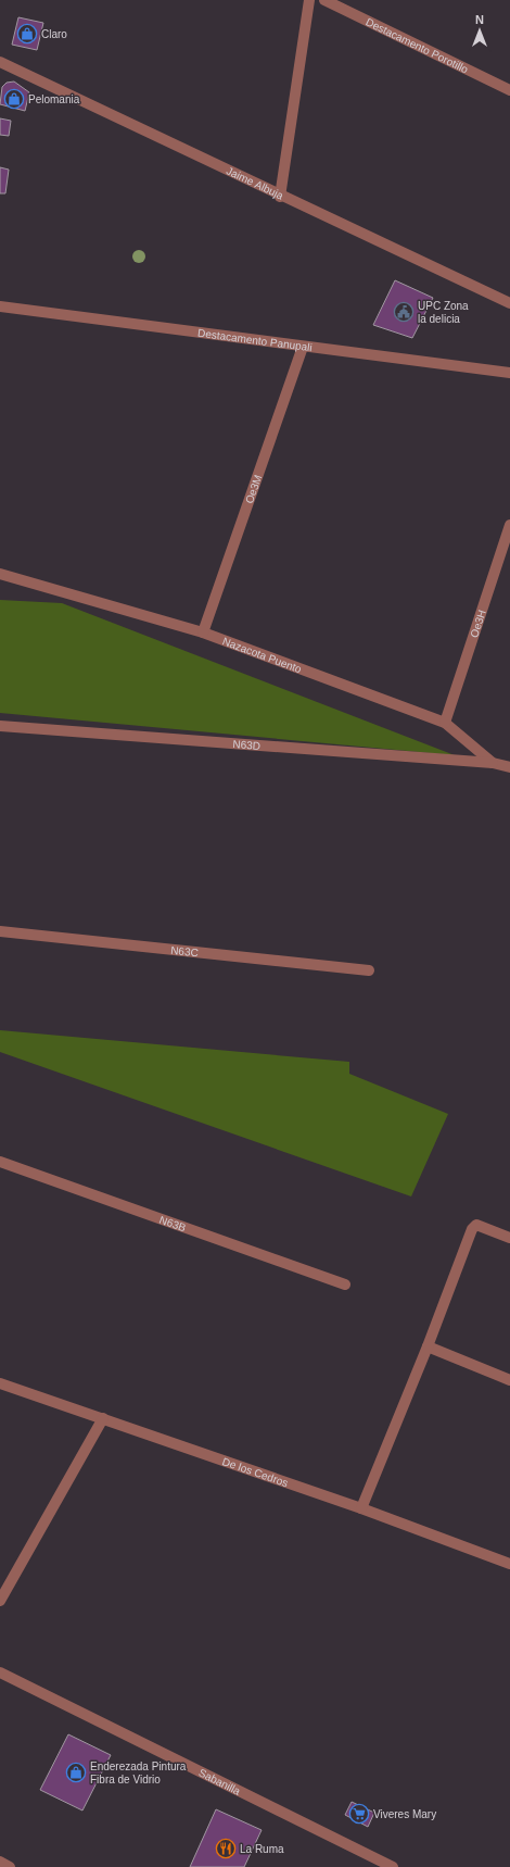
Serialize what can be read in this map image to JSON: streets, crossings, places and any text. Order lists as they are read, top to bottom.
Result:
{
  "streets": {
    "street": [
      "Destacamento Porotillo",
      "Jaime Albuja",
      "Destacamento Panupali",
      "Oe3M",
      "Oe3H",
      "Nazacota Puento",
      "N63D",
      "N63C",
      "N63B",
      "De los Cedros",
      "Sabanilla"
    ]
  },
  "crossings": [
    ["Destacamento Panupali", "Oe3M"],
    ["Oe3M", "Nazacota Puento"],
    ["Oe3H", "Nazacota Puento"],
    ["Nazacota Puento", "N63D"]
  ],
  "places": {
    "shop": ["Claro", "Pelomania", "Enderezada Pintura Fibra de Vidrio"],
    "public building": ["UPC Zona la delicia"],
    "supermarket": ["Viveres Mary"],
    "restaurant": ["La Ruma"]
  },
  "north": "top"
}
